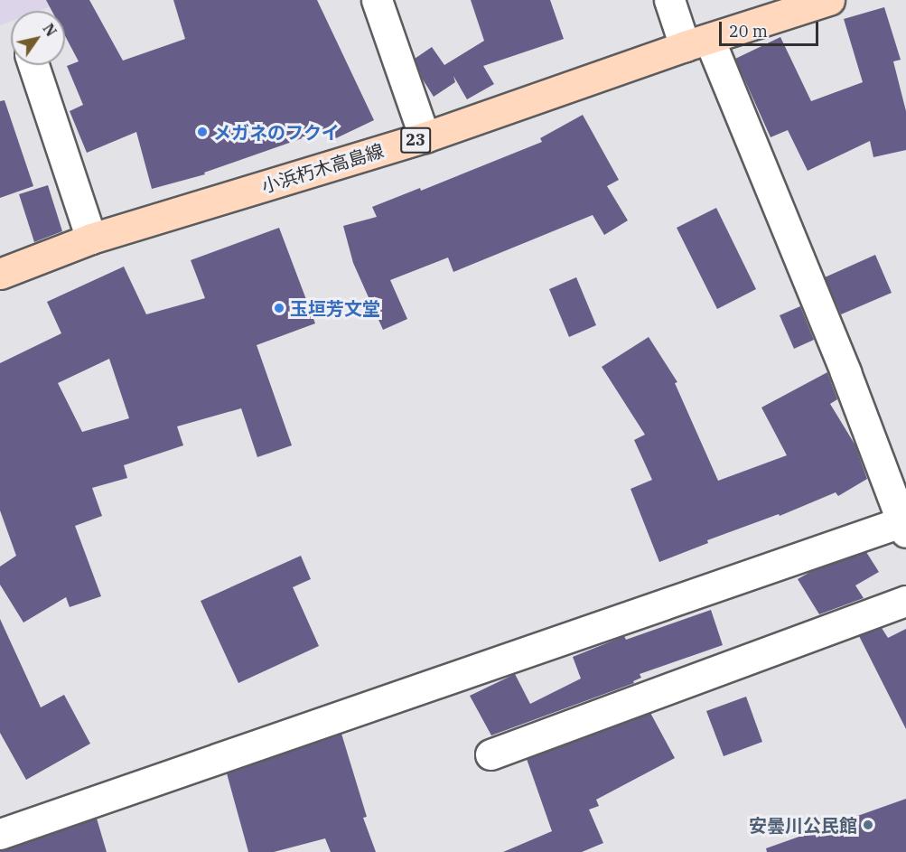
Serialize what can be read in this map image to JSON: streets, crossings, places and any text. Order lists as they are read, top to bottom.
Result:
{
  "streets": {
    "main road": ["23", "小浜朽木高島線"]
  },
  "places": ["メガネのフクイ", "玉垣芳文堂", "安曇川公民館"],
  "scale_bar": "20 m",
  "north": "top right"
}
